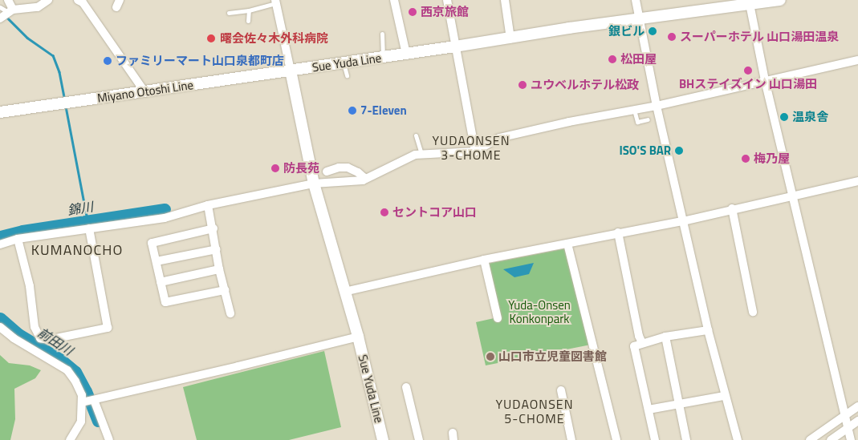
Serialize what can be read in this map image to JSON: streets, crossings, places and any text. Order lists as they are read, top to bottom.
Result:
{
  "streets": {
    "main road": ["Sue Yuda Line", "Miyano Otoshi Line"]
  },
  "crossings": [
    ["Sue Yuda Line", "Miyano Otoshi Line"]
  ],
  "districts": ["YUDAONSEN 3-CHOME", "KUMANOCHO", "YUDAONSEN 5-CHOME"],
  "water": ["錦川", "前田川"],
  "parks": ["Yuda-Onsen Konkonpark"],
  "places": [
    "西京旅館",
    "銀ビル",
    "スーパーホテル 山口湯田温泉",
    "曙会佐々木外科病院",
    "松田屋",
    "ファミリーマート山口泉都町店",
    "BHステイズイン 山口湯田",
    "ユウベルホテル松政",
    "7-Eleven",
    "温泉舎",
    "ISO'S BAR",
    "梅乃屋",
    "防長苑",
    "セントコア山口",
    "山口市立児童図書館"
  ]
}
